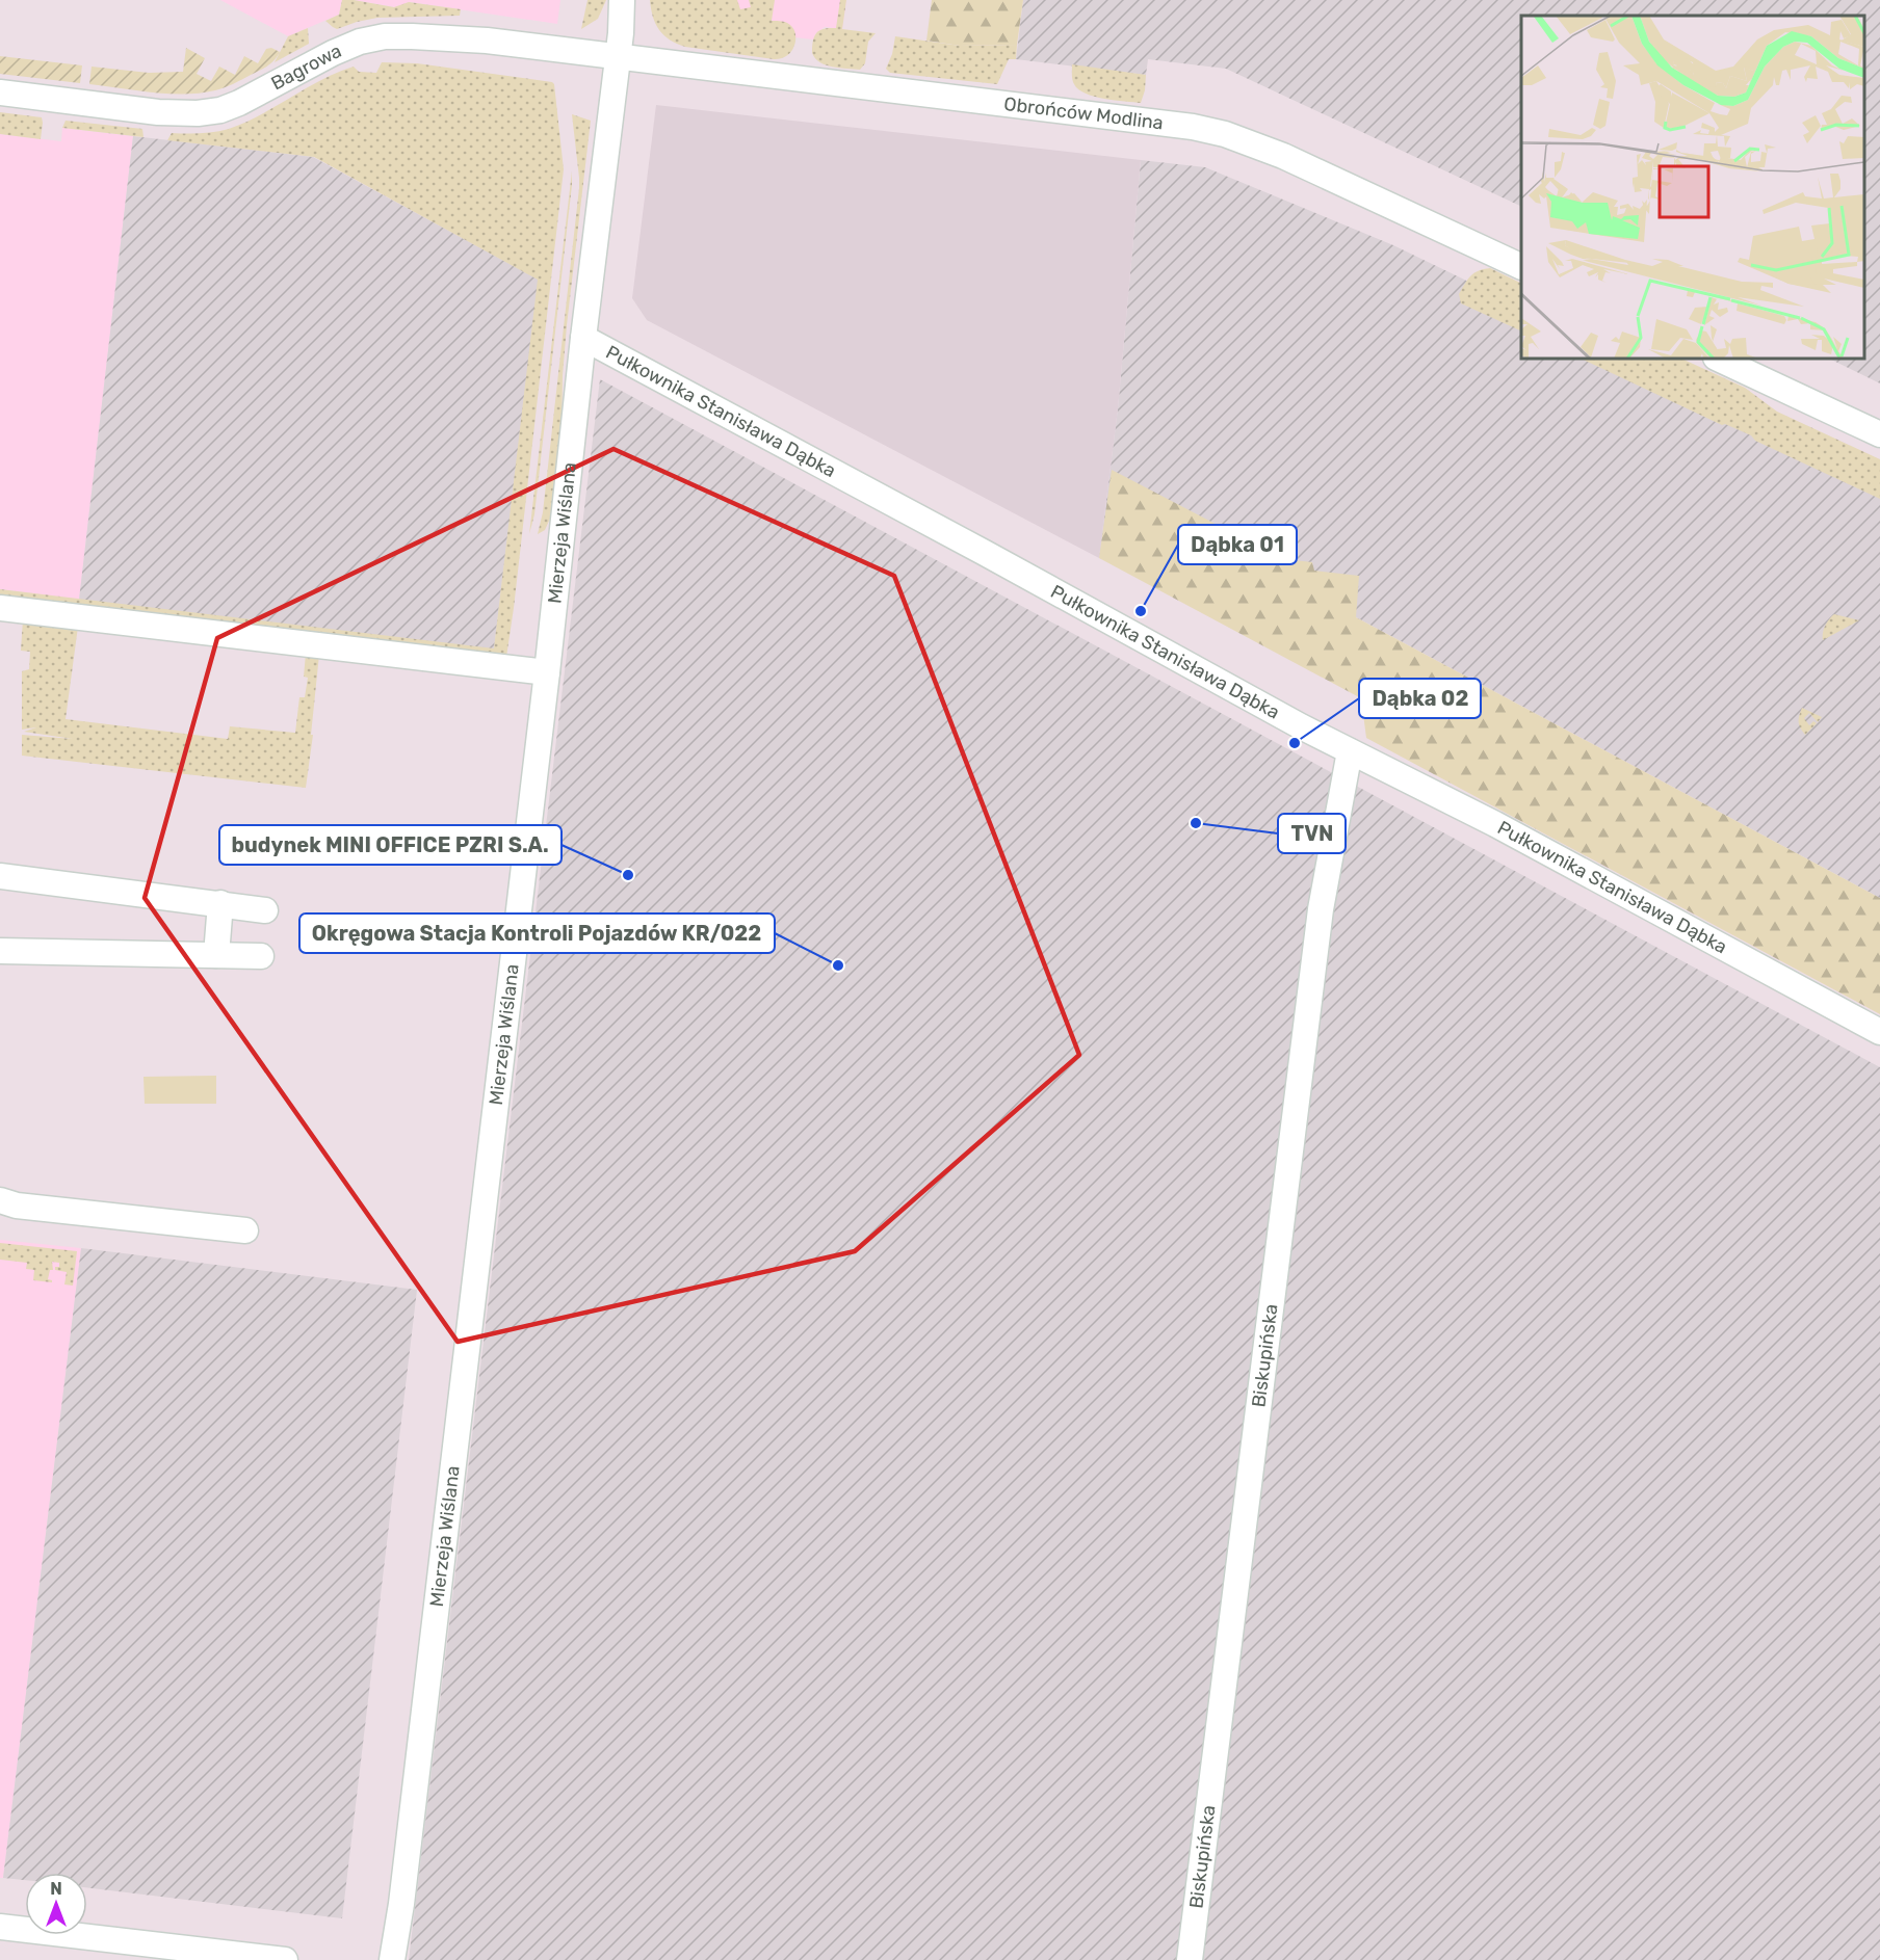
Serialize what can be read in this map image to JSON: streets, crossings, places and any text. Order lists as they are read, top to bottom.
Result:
{
  "streets": {
    "street": [
      "Bagrowa",
      "Obrońców Modlina",
      "Pułkownika Stanisława Dąbka",
      "Mierzeja Wiślana",
      "Biskupińska"
    ]
  },
  "crossings": [
    ["Bagrowa", "Obrońców Modlina"],
    ["Bagrowa", "Mierzeja Wiślana"],
    ["Obrońców Modlina", "Mierzeja Wiślana"],
    ["Pułkownika Stanisława Dąbka", "Mierzeja Wiślana"],
    ["Pułkownika Stanisława Dąbka", "Biskupińska"]
  ],
  "places": [
    "Dąbka 01",
    "Dąbka 02",
    "TVN",
    "budynek MINI OFFICE PZRI S.A.",
    "Okręgowa Stacja Kontroli Pojazdów KR/022"
  ],
  "north": "top"
}
